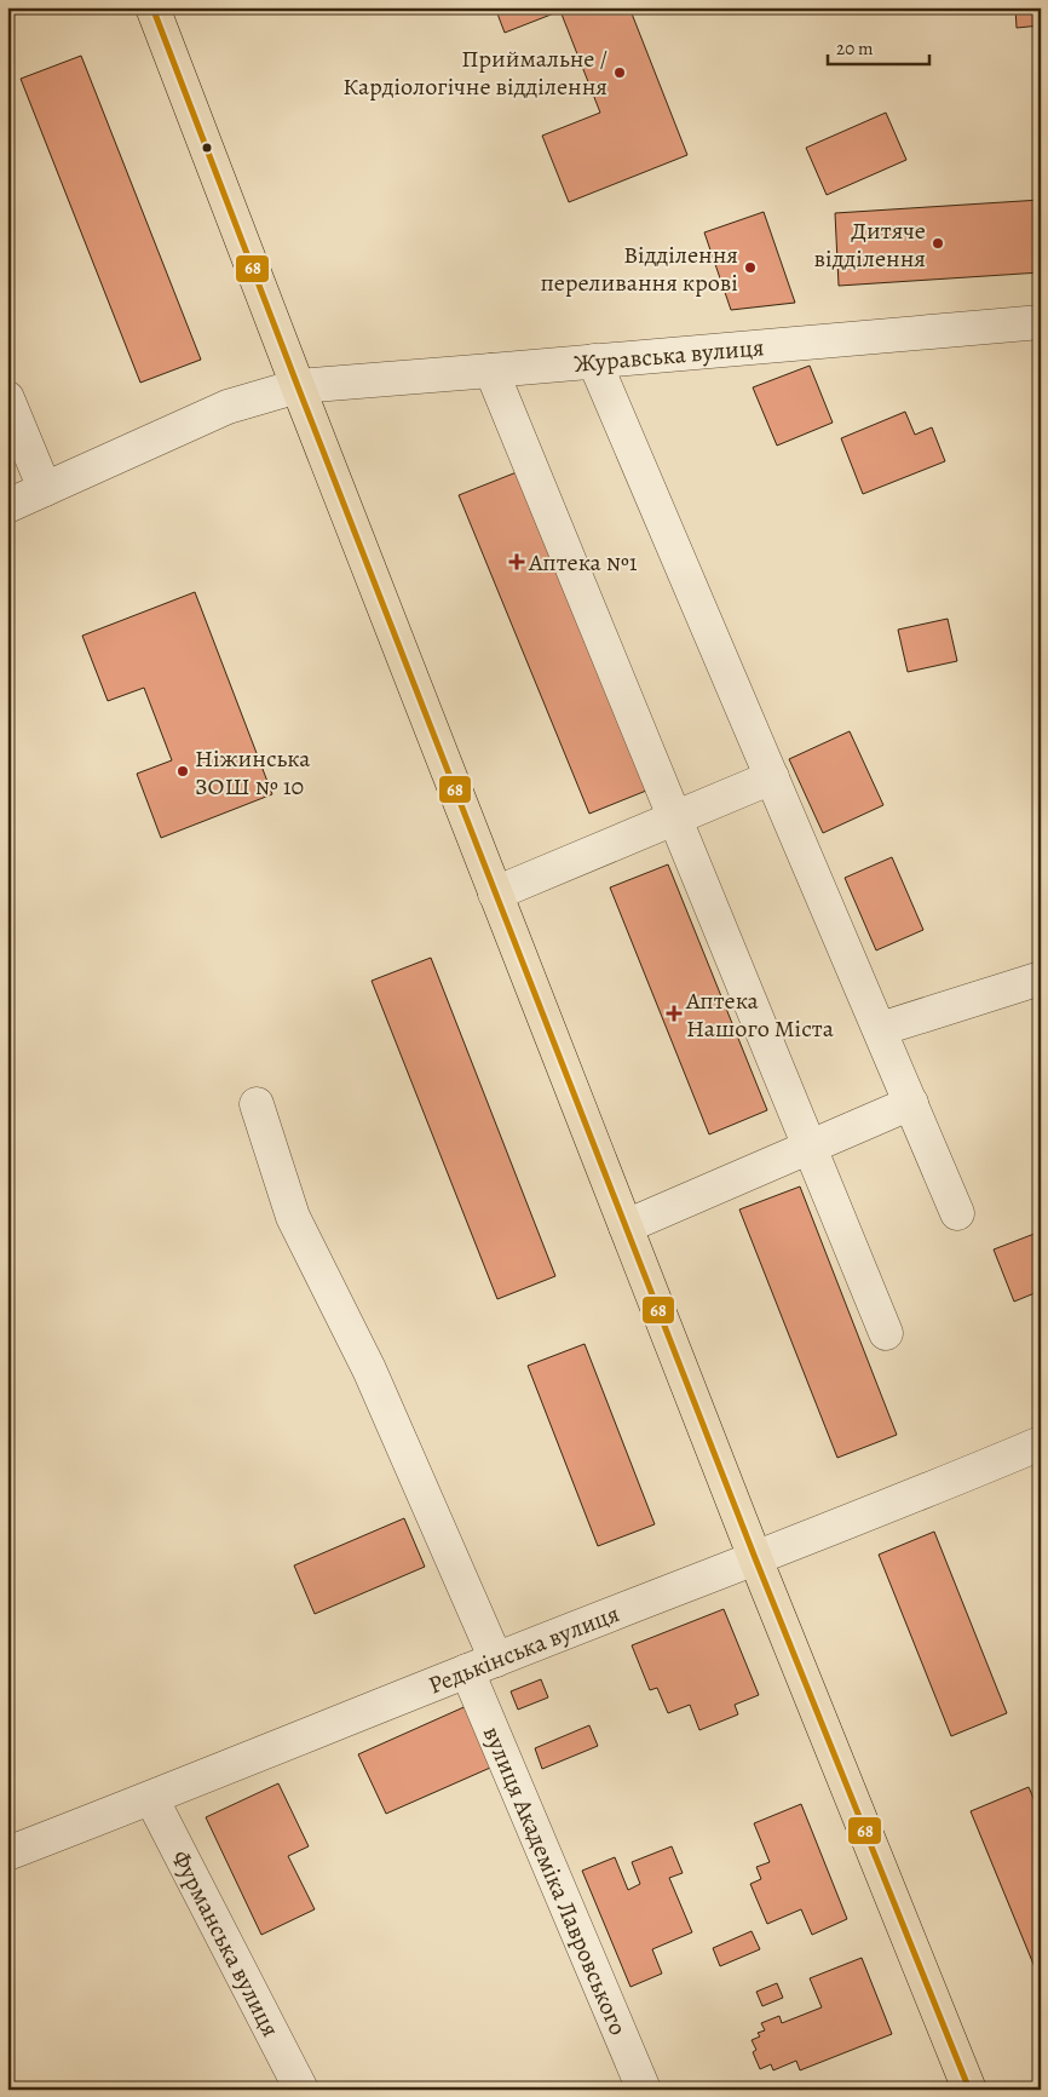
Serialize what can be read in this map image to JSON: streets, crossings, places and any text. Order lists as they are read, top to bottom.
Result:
{
  "streets": {
    "street": [
      "Журавська вулиця",
      "Редькінська вулиця",
      "вулиця Академіка Лавровського",
      "Фурманська вулиця"
    ]
  },
  "crossings": [
    ["Редькінська вулиця", "вулиця Академіка Лавровського"],
    ["Редькінська вулиця", "Фурманська вулиця"]
  ],
  "places": {
    "other": [
      "Приймальне / Кардіологічне відділення",
      "Дитяче відділення",
      "Відділення переливання крові",
      "Ніжинська ЗОШ № 10"
    ],
    "health": ["Аптека №1", "Аптека Нашого Міста"]
  },
  "lines": ["transit line 68"],
  "scale_bar": "20 m"
}
